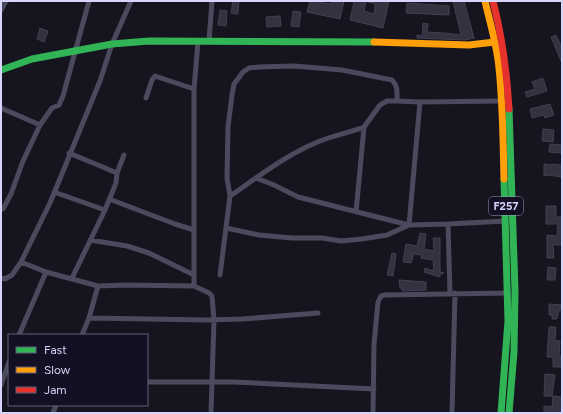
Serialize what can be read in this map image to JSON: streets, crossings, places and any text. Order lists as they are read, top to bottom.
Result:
{
  "streets": {
    "main road": ["F257"]
  },
  "legend": ["Fast", "Slow", "Jam"]
}
